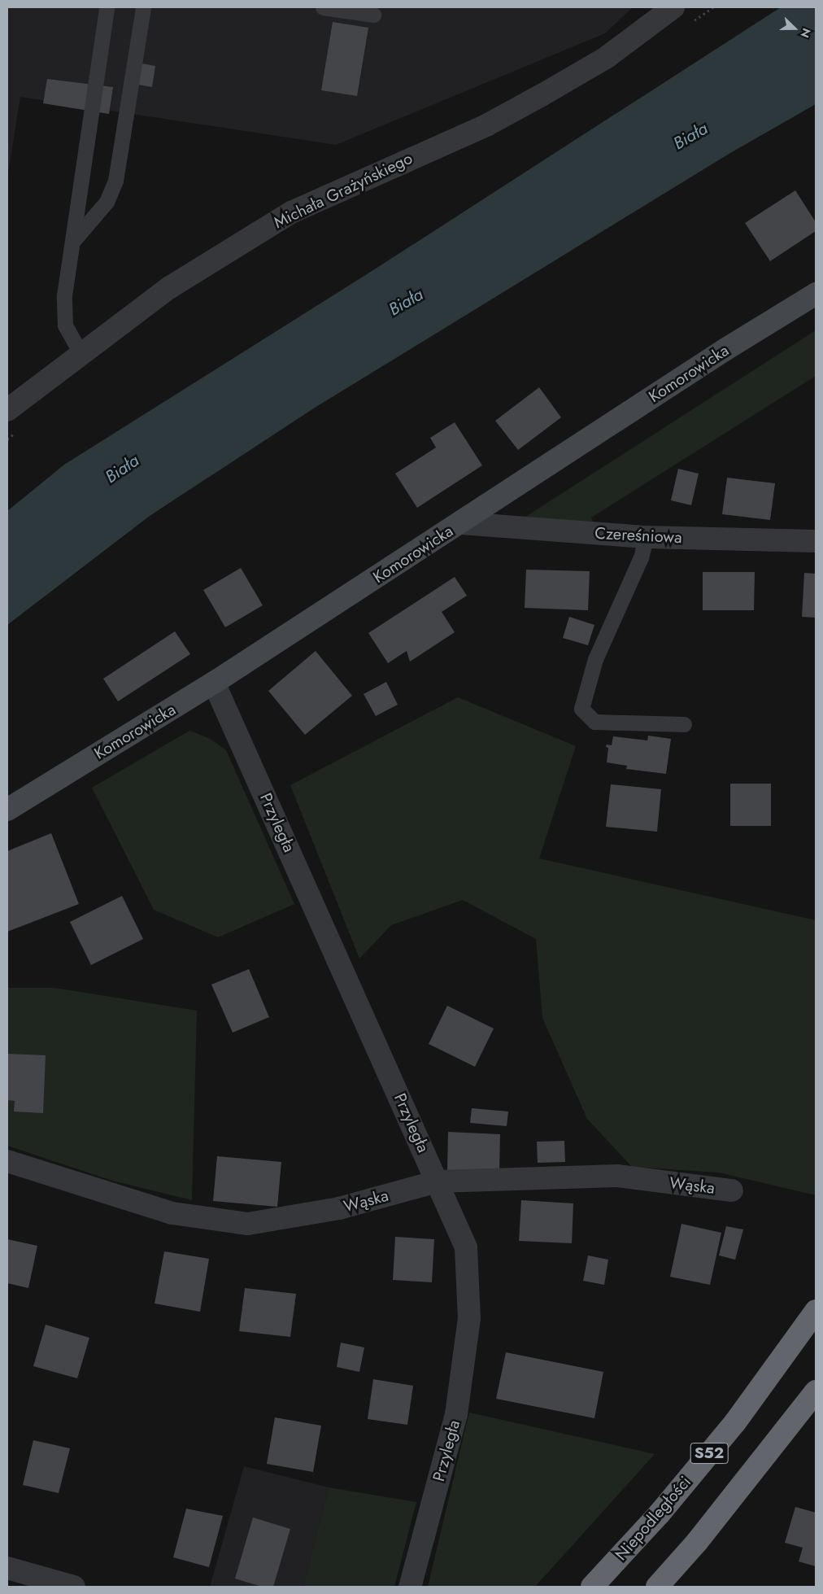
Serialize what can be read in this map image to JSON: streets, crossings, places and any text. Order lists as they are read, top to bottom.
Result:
{
  "streets": {
    "highway": ["S52", "Niepodległości"],
    "street": [
      "Michała Grażyńskiego",
      "Komorowicka",
      "Czereśniowa",
      "Przyległa",
      "Wąska"
    ]
  },
  "crossings": [
    ["Komorowicka", "Czereśniowa"],
    ["Komorowicka", "Przyległa"],
    ["Przyległa", "Wąska"]
  ],
  "water": ["Biała"],
  "north": "right"
}
